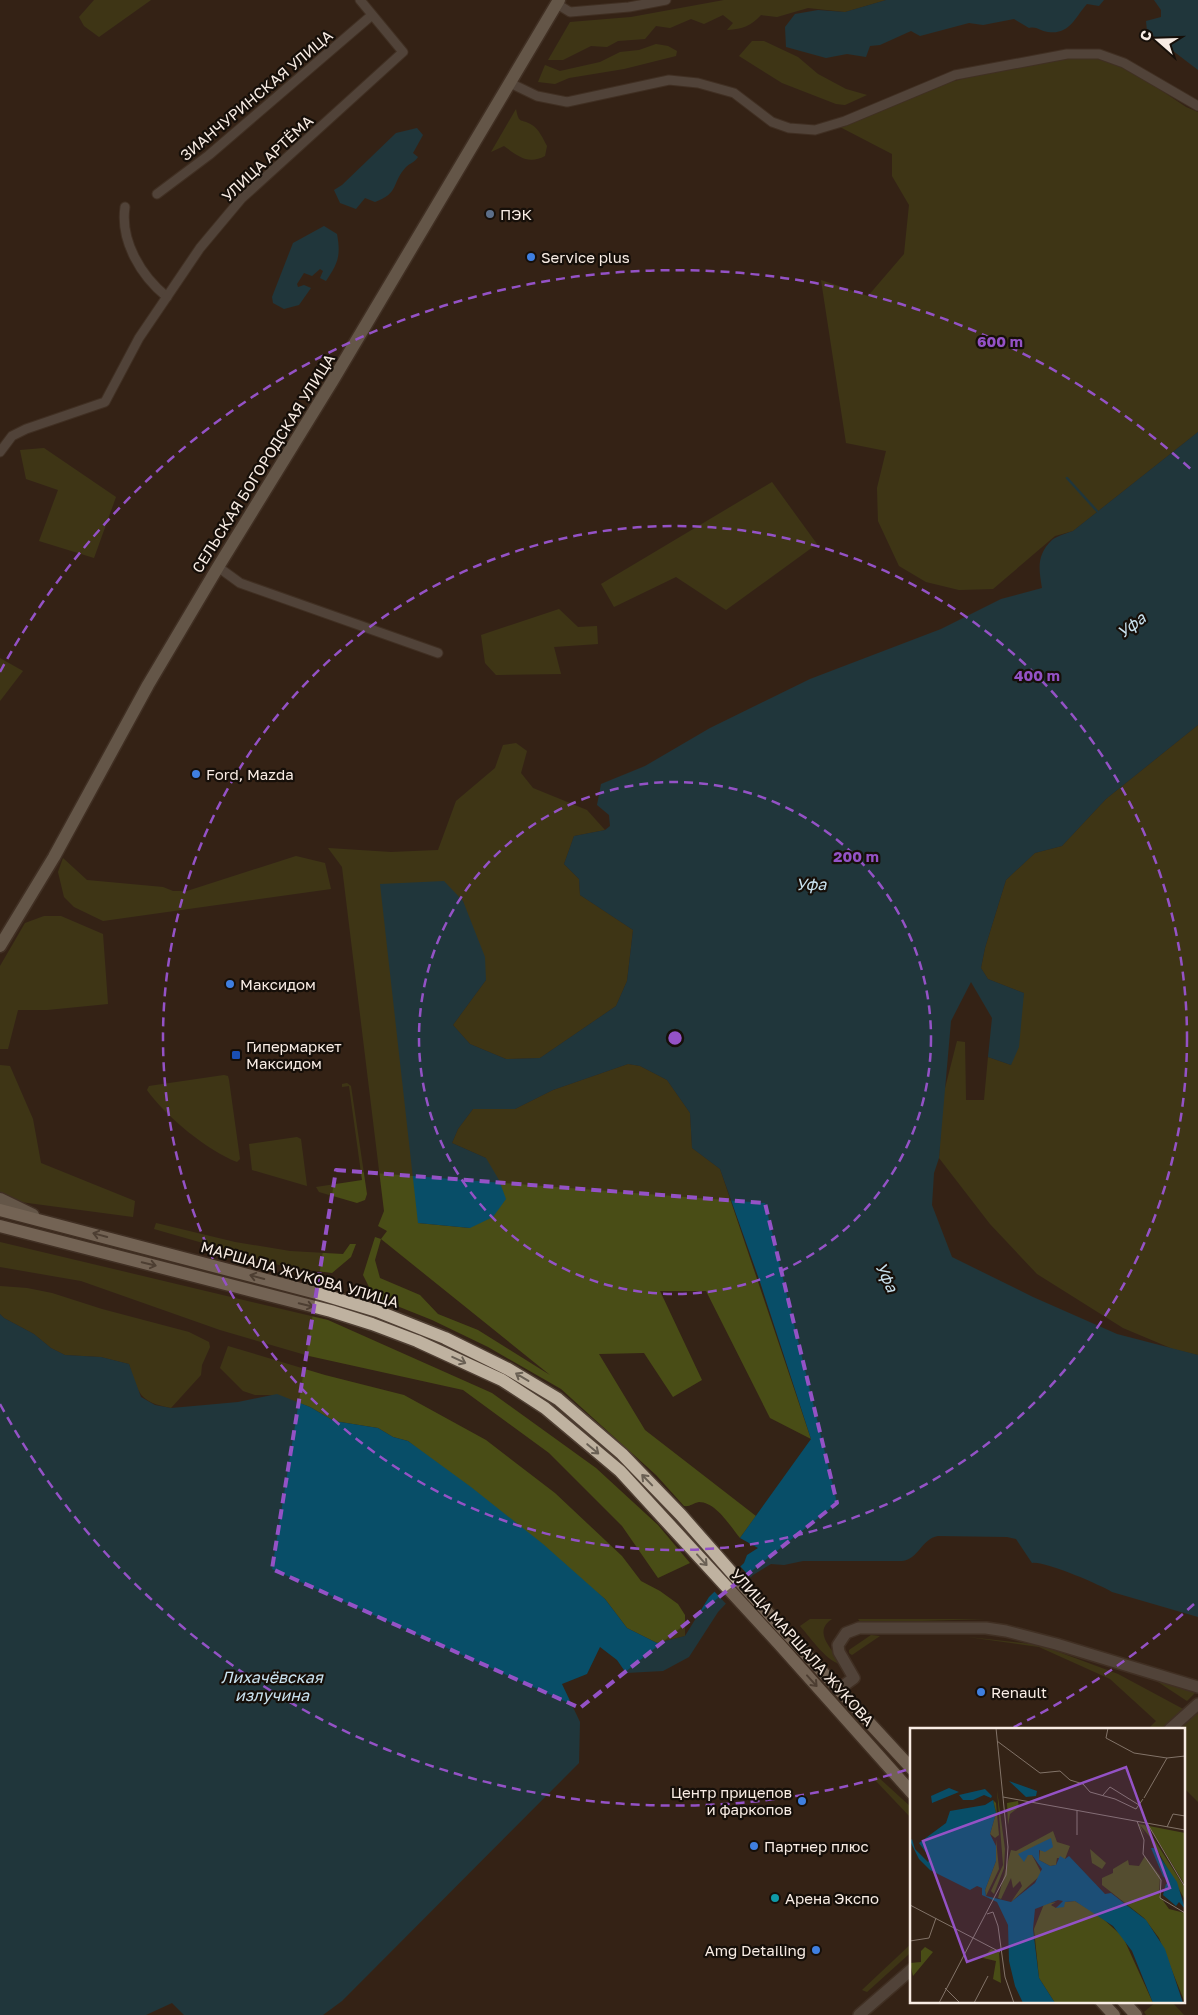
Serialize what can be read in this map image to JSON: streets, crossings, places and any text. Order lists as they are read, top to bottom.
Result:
{
  "streets": {
    "main road": ["СЕЛЬСКАЯ БОГОРОДСКАЯ УЛИЦА", "МАРШАЛА ЖУКОВА УЛИЦА", "УЛИЦА МАРШАЛА ЖУКОВА"],
    "street": ["ЗИАНЧУРИНСКАЯ УЛИЦА", "УЛИЦА АРТЁМА"]
  },
  "crossings": [
    ["ЗИАНЧУРИНСКАЯ УЛИЦА", "УЛИЦА АРТЁМА"],
    ["МАРШАЛА ЖУКОВА УЛИЦА", "УЛИЦА МАРШАЛА ЖУКОВА"]
  ],
  "water": ["Уфа", "Лихачёвская излучина"],
  "places": {
    "other": [
      "ПЭК",
      "Service plus",
      "Ford, Mazda",
      "Максидом",
      "Renault",
      "Центр прицепов и фаркопов",
      "Партнер плюс",
      "Арена Экспо",
      "Amg Detailing"
    ],
    "transit": ["Гипермаркет Максидом"]
  },
  "north": "left",
  "rings": ["600 m", "400 m", "200 m"]
}
